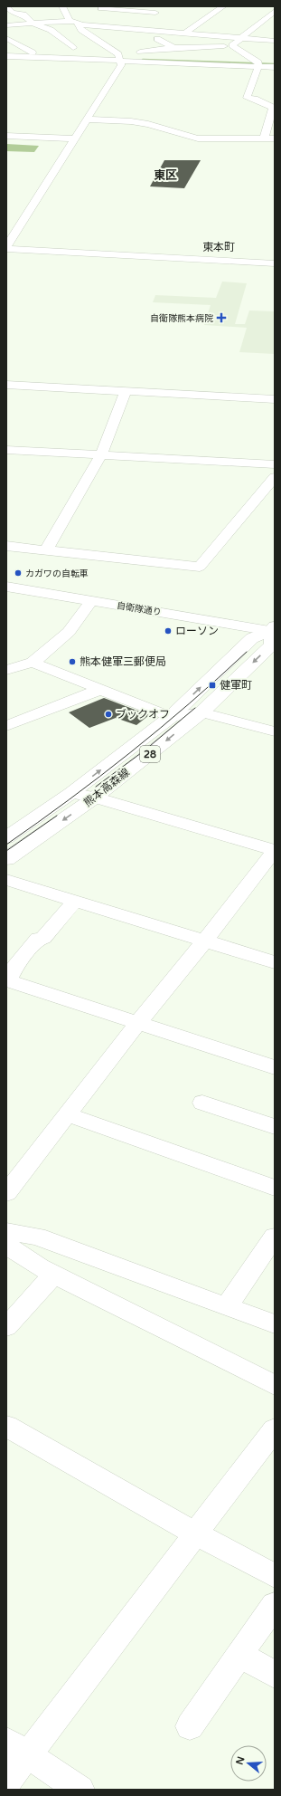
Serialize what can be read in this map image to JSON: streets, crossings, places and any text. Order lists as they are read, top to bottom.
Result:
{
  "streets": {
    "main road": ["28", "熊本高森線"],
    "street": ["自衛隊通り"]
  },
  "crossings": [
    ["自衛隊通り", "熊本高森線"]
  ],
  "districts": ["東区", "東本町"],
  "places": {
    "health": ["自衛隊熊本病院"],
    "other": [
      "カガワの自転車",
      "ローソン",
      "熊本健軍三郵便局",
      "ブックオフ"
    ],
    "transit": ["健軍町"]
  },
  "north": "left"
}
